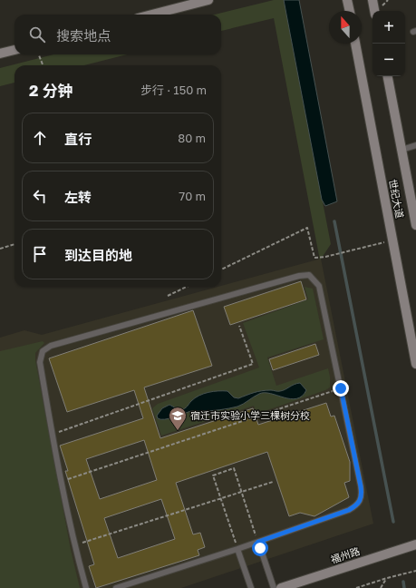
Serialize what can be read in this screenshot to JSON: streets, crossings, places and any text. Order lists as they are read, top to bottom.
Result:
{
  "streets": {
    "street": ["世纪大道", "福州路"]
  },
  "places": {
    "school or university": ["宿迁市实验小学三棵树分校"]
  },
  "north": "top",
  "page": {
    "map_buttons": ["+", "−"],
    "search": "搜索地点",
    "heading": ["2 分钟", "步行 · 150 m"],
    "list": [
      ["直行", "80 m"],
      ["左转", "70 m"],
      "到达目的地"
    ]
  }
}
